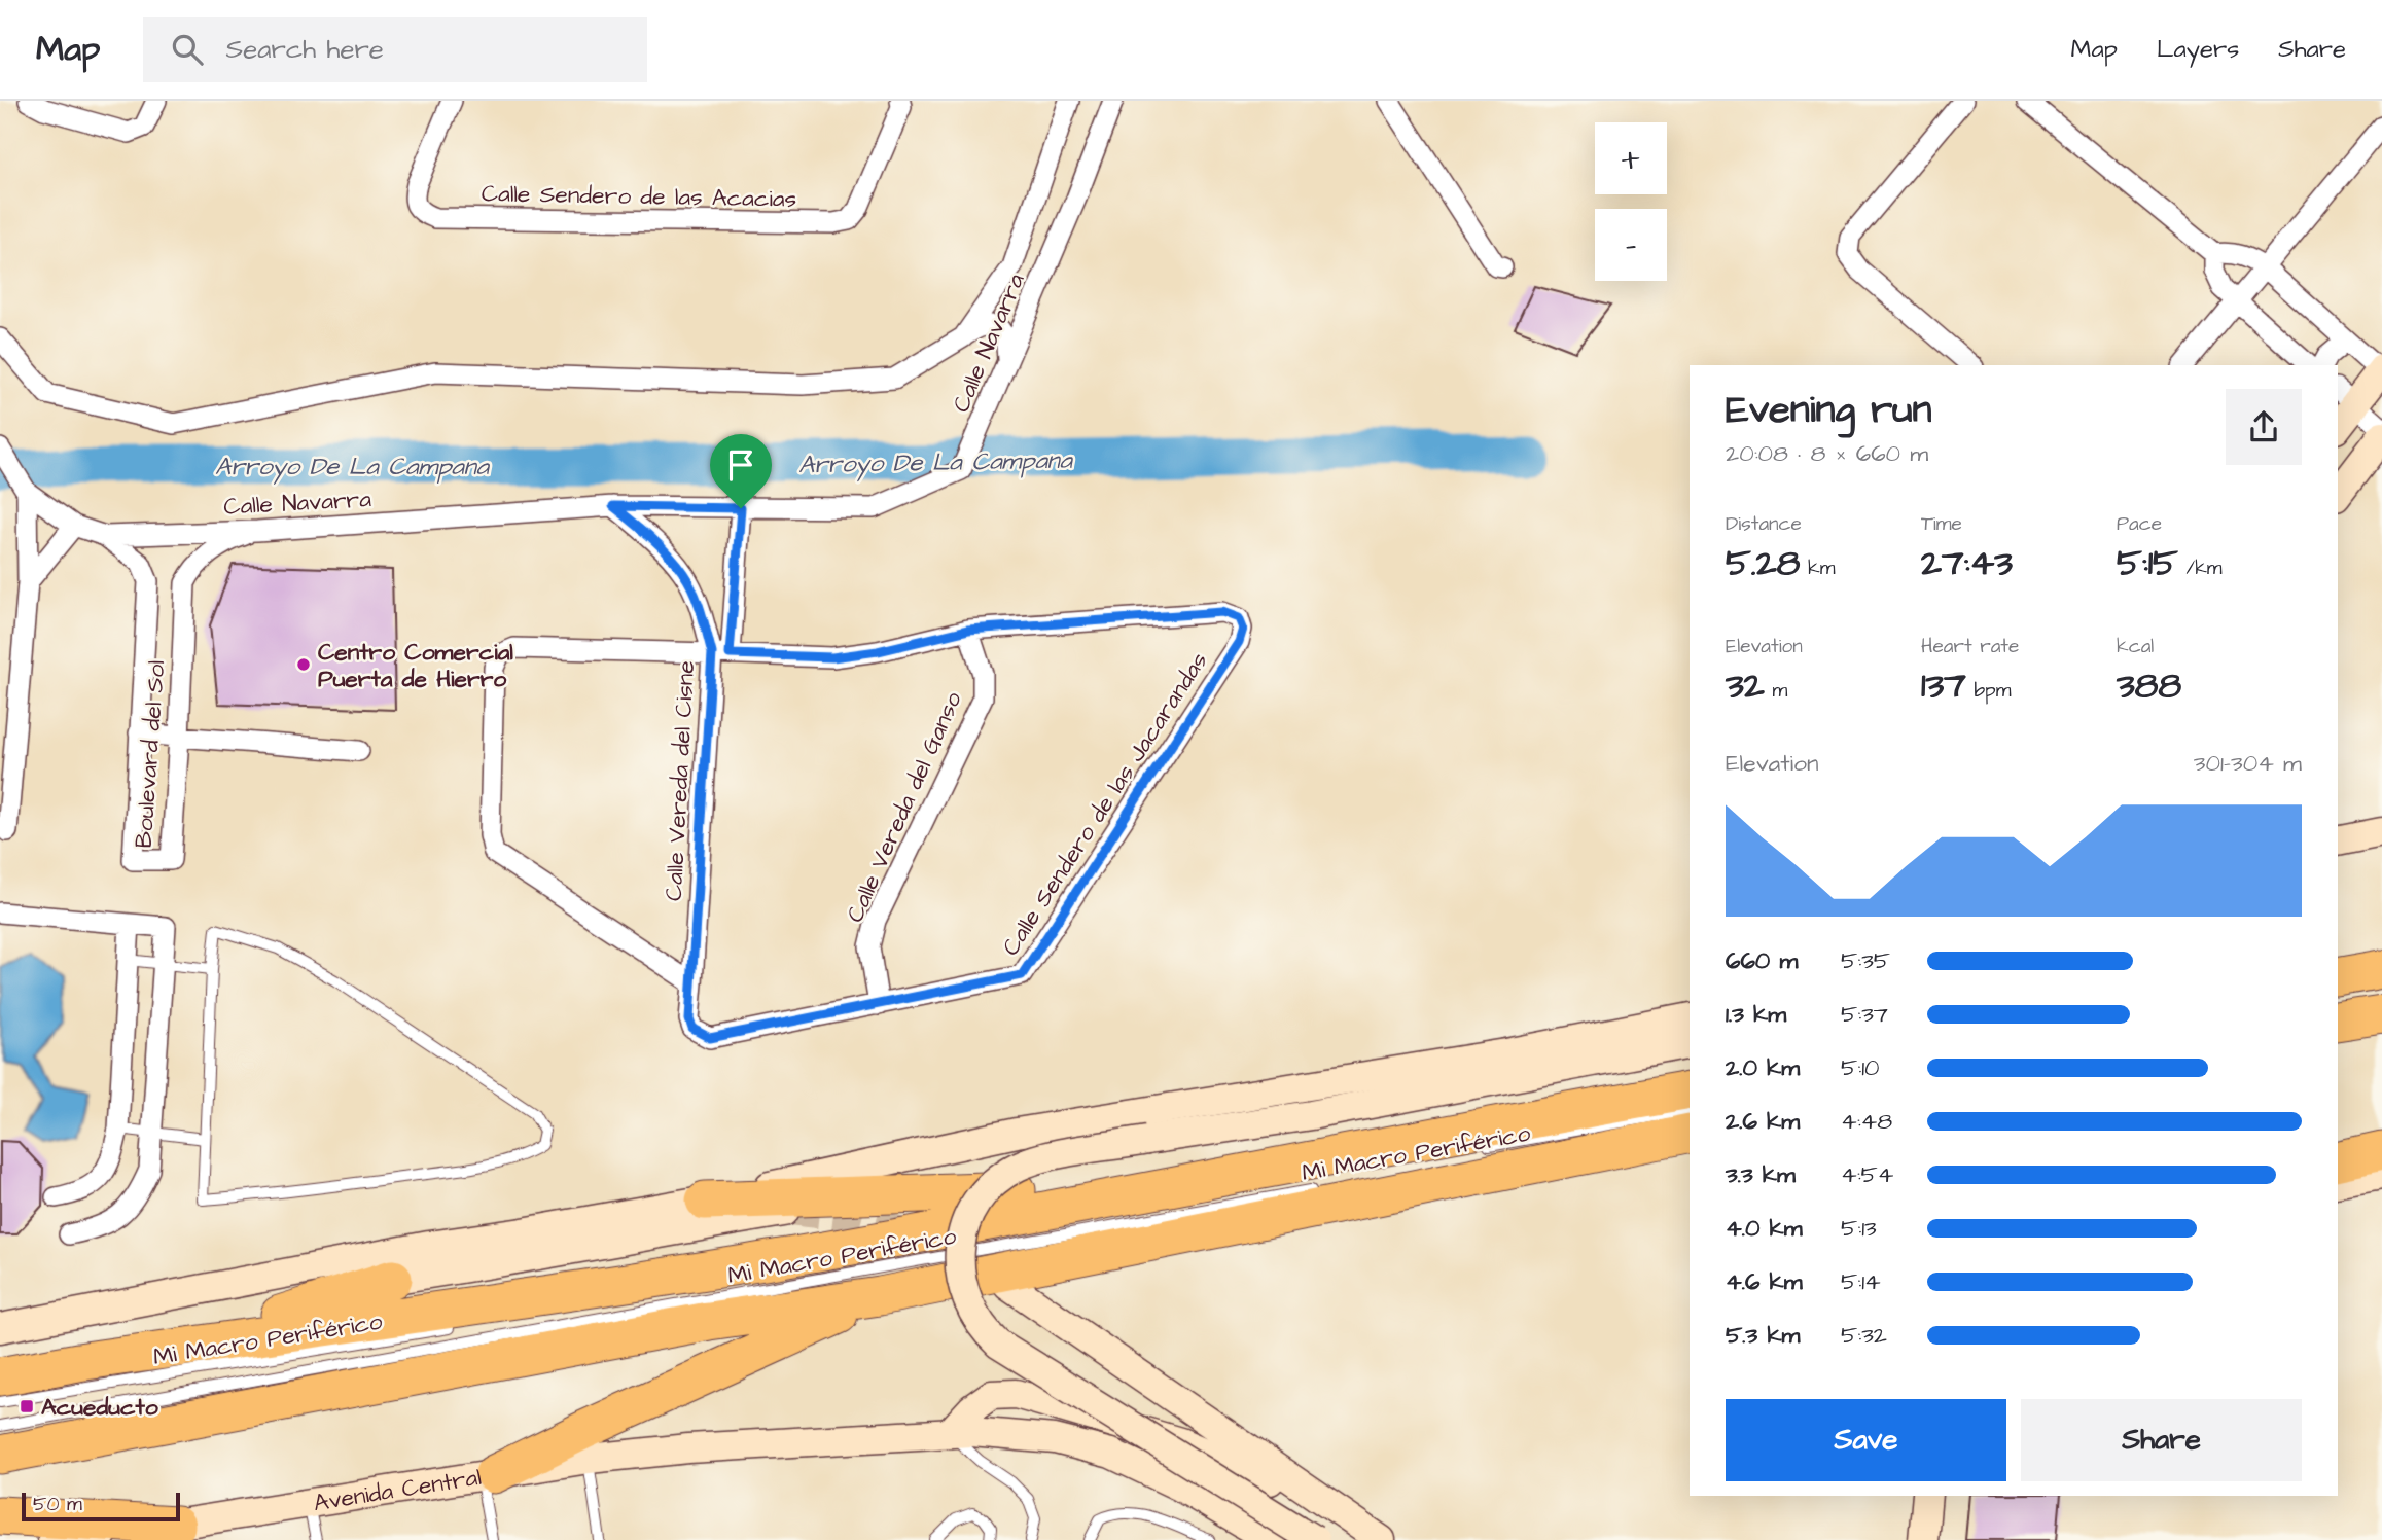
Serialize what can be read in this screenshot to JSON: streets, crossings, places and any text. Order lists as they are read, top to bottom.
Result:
{
  "streets": {
    "main road": ["Avenida Central"],
    "street": [
      "Calle Sendero de las Acacias",
      "Calle Navarra",
      "Boulevard del Sol",
      "Calle Vereda del Cisne",
      "Calle Sendero de las Jacarandas",
      "Calle Vereda del Ganso"
    ],
    "lane": ["Mi Macro Periférico"]
  },
  "crossings": [
    ["Calle Navarra", "Boulevard del Sol"],
    ["Calle Navarra", "Calle Vereda del Cisne"],
    ["Calle Vereda del Cisne", "Calle Sendero de las Jacarandas"],
    ["Calle Sendero de las Jacarandas", "Calle Vereda del Ganso"]
  ],
  "water": ["Arroyo De La Campana"],
  "places": {
    "other": ["Centro Comercial Puerta de Hierro"],
    "transit": ["Acueducto"]
  },
  "scale_bar": "50 m",
  "page": {
    "header": "Map",
    "search": "Search here",
    "nav": ["Map", "Layers", "Share"],
    "map_buttons": ["+", "−"],
    "heading": ["Evening run", "20:08 · 8 × 660 m"],
    "stats": [
      ["Distance", "5.28 km"],
      ["Time", "27:43"],
      ["Pace", "5:15 /km"],
      ["Elevation", "32 m"],
      ["Heart rate", "137 bpm"],
      ["kcal", "388"]
    ],
    "chart": ["Elevation", "301–304 m"],
    "list": [
      {
        "name": "660 m",
        "note": "5:35"
      },
      {
        "name": "1.3 km",
        "note": "5:37"
      },
      {
        "name": "2.0 km",
        "note": "5:10"
      },
      {
        "name": "2.6 km",
        "note": "4:48"
      },
      {
        "name": "3.3 km",
        "note": "4:54"
      },
      {
        "name": "4.0 km",
        "note": "5:13"
      },
      {
        "name": "4.6 km",
        "note": "5:14"
      },
      {
        "name": "5.3 km",
        "note": "5:32"
      }
    ],
    "buttons": ["Save", "Share"],
    "scale": "50 m"
  }
}
